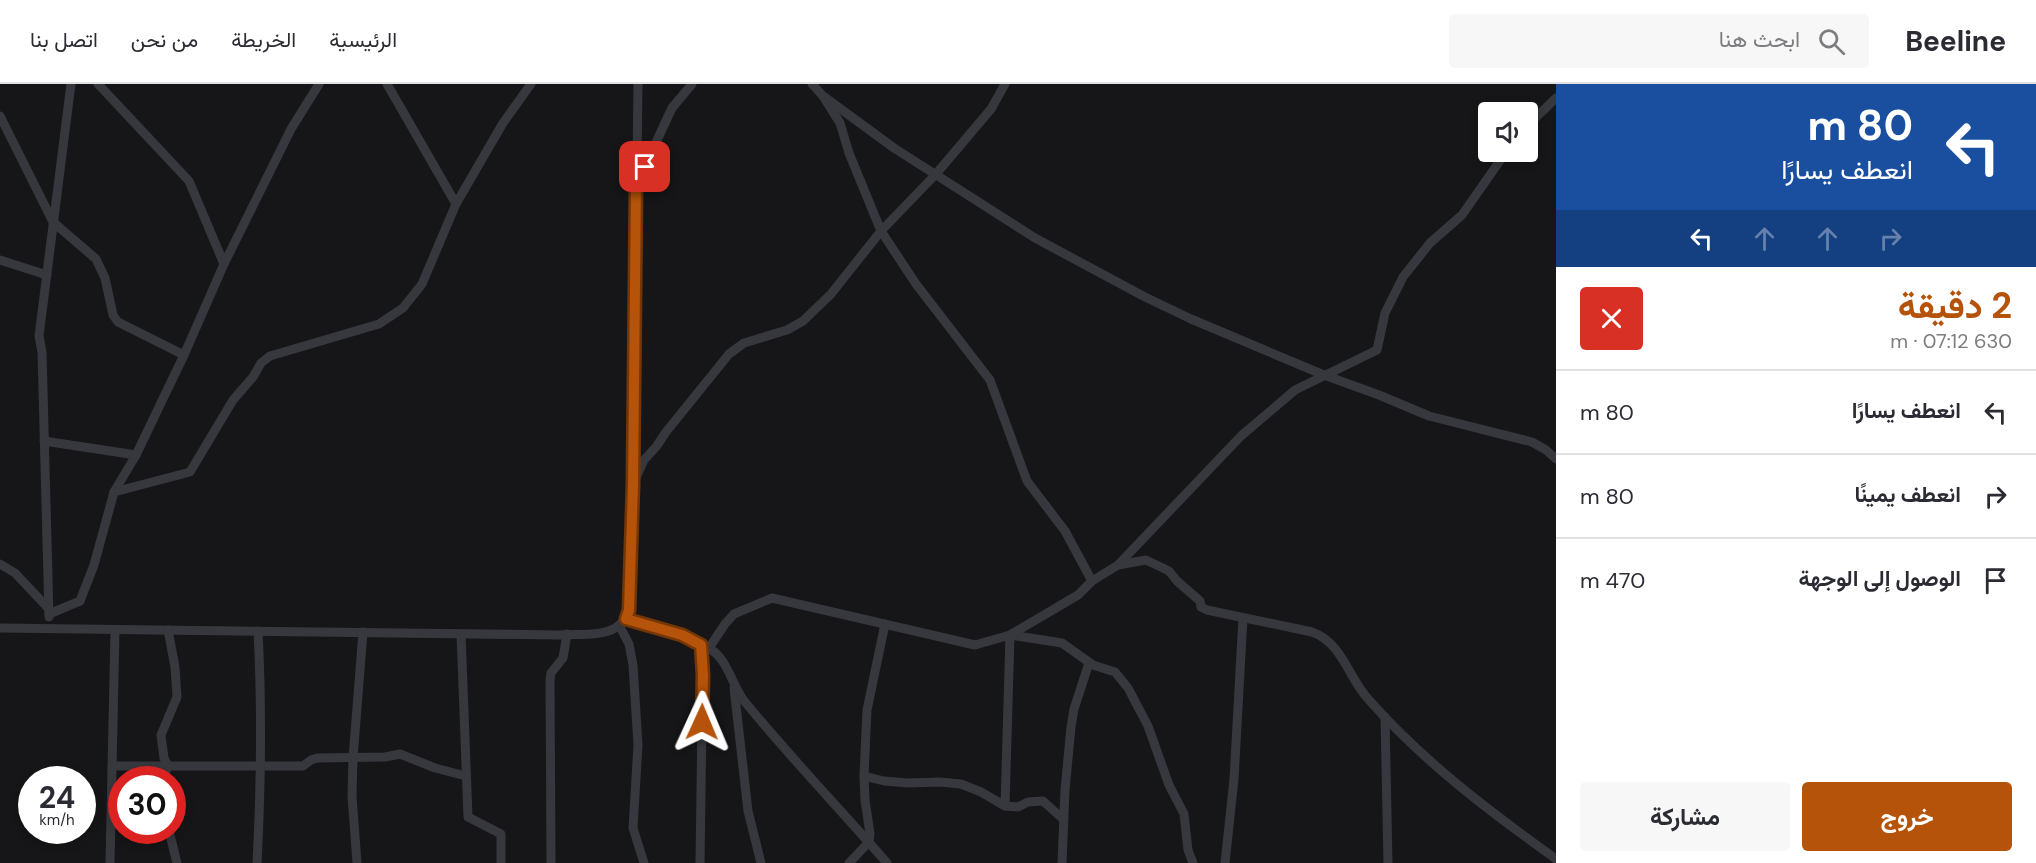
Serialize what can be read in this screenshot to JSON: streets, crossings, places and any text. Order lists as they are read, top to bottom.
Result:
{
  "page": {
    "header": "Beeline",
    "search": "ابحث هنا",
    "nav": [
      "الرئيسية",
      "الخريطة",
      "من نحن",
      "اتصل بنا"
    ],
    "turn": ["80 m", "انعطف يسارًا"],
    "heading": ["2 دقيقة", "630 m · 07:12"],
    "list": [
      {
        "name": "انعطف يسارًا",
        "value": "80 m"
      },
      {
        "name": "انعطف يمينًا",
        "value": "80 m"
      },
      {
        "name": "الوصول إلى الوجهة",
        "value": "470 m"
      }
    ],
    "speed": "24 km/h",
    "limit": "30",
    "buttons": ["خروج", "مشاركة"]
  }
}
